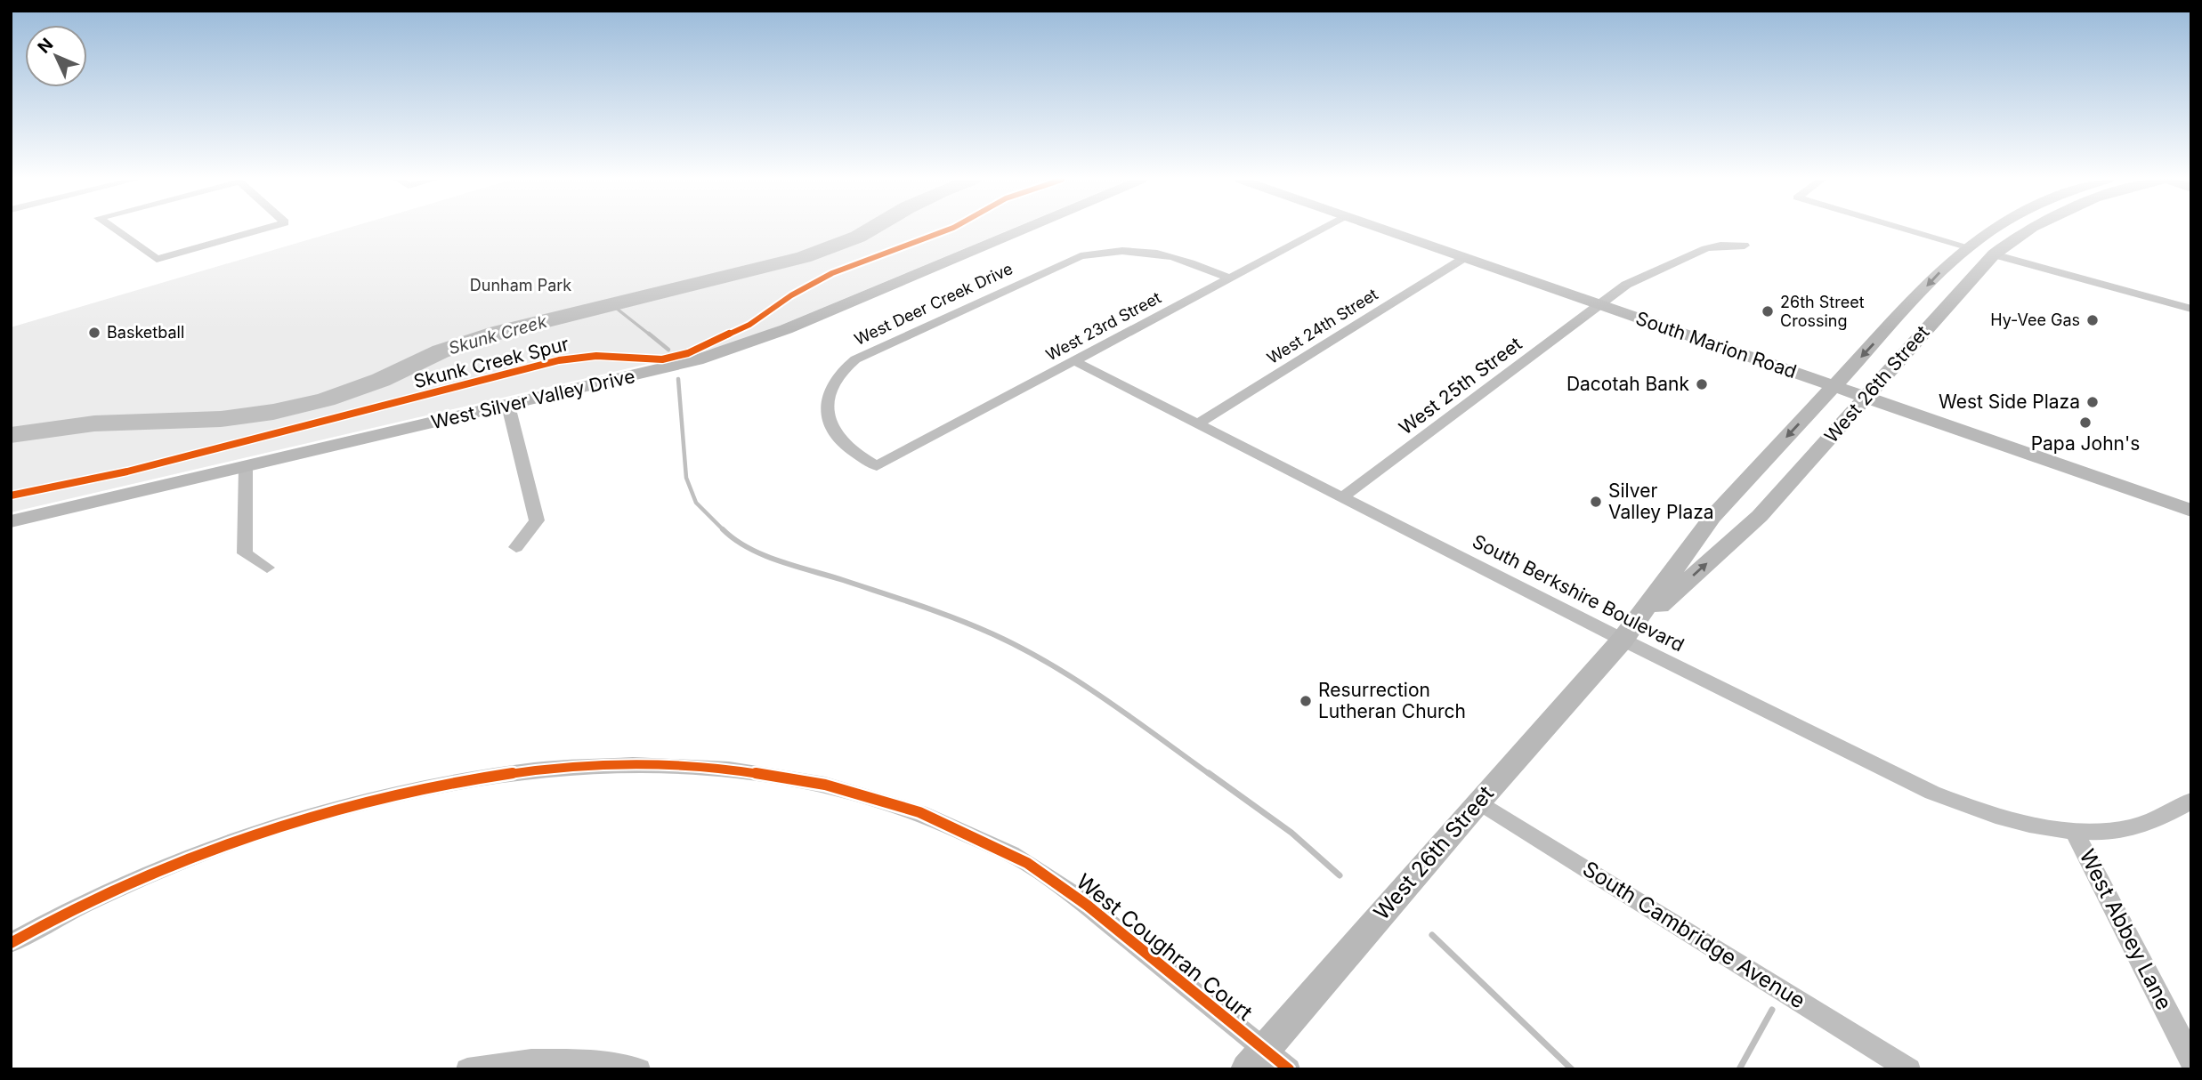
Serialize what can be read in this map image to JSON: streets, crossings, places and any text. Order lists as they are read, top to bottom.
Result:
{
  "streets": {
    "main road": ["South Marion Road", "West 26th Street", "West Silver Valley Drive"],
    "street": [
      "West Deer Creek Drive",
      "West 23rd Street",
      "West 24th Street",
      "West 25th Street",
      "South Berkshire Boulevard",
      "West Abbey Lane",
      "South Cambridge Avenue",
      "West Coughran Court"
    ],
    "cycle path": ["Skunk Creek Spur"]
  },
  "crossings": [
    ["West Deer Creek Drive", "West 23rd Street"],
    ["West 23rd Street", "South Berkshire Boulevard"],
    ["West 24th Street", "South Marion Road"],
    ["West 24th Street", "South Berkshire Boulevard"],
    ["South Marion Road", "West 26th Street"],
    ["South Marion Road", "West 25th Street"],
    ["West 26th Street", "South Berkshire Boulevard"],
    ["West 26th Street", "South Cambridge Avenue"],
    ["West 26th Street", "West Coughran Court"],
    ["West 25th Street", "South Berkshire Boulevard"],
    ["South Berkshire Boulevard", "West Abbey Lane"]
  ],
  "water": ["Skunk Creek"],
  "parks": ["Dunham Park"],
  "places": [
    "26th Street Crossing",
    "Hy-Vee Gas",
    "Basketball",
    "Dacotah Bank",
    "West Side Plaza",
    "Papa John's",
    "Silver Valley Plaza",
    "Resurrection Lutheran Church"
  ],
  "north": "top left"
}
